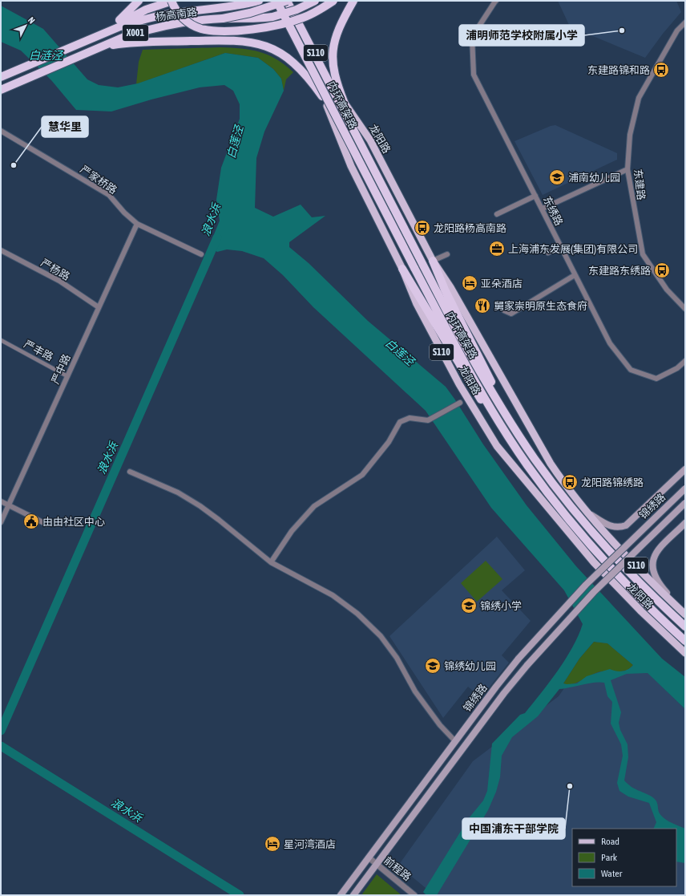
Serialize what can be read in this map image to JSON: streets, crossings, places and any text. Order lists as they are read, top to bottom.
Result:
{
  "streets": {
    "highway": ["杨高南路", "X001", "内环高架路"],
    "main road": ["S110", "龙阳路", "锦绣路"],
    "street": [
      "严家桥路",
      "东建路",
      "东绣路",
      "严杨路",
      "严丰路",
      "严中路",
      "前程路"
    ]
  },
  "crossings": [
    ["杨高南路", "内环高架路"],
    ["杨高南路", "龙阳路"],
    ["内环高架路", "龙阳路"],
    ["严家桥路", "严中路"],
    ["严杨路", "严中路"],
    ["严丰路", "严中路"],
    ["锦绣路", "前程路"]
  ],
  "water": ["白涟泾", "白莲泾", "浪水浜"],
  "places": {
    "other": ["浦明师范学校附属小学", "慧华里", "中国浦东干部学院"],
    "bus stop": [
      "东建路锦和路",
      "龙阳路杨高南路",
      "东建路东绣路",
      "龙阳路锦绣路"
    ],
    "school or university": ["浦南幼儿园", "锦绣小学", "锦绣幼儿园"],
    "office": ["上海浦东发展(集团)有限公司"],
    "hotel": ["亚朵酒店", "星河湾酒店"],
    "restaurant": ["舅家崇明原生态食府"],
    "public building": ["由由社区中心"]
  },
  "legend": ["Road", "Park", "Water"],
  "north": "top right"
}
